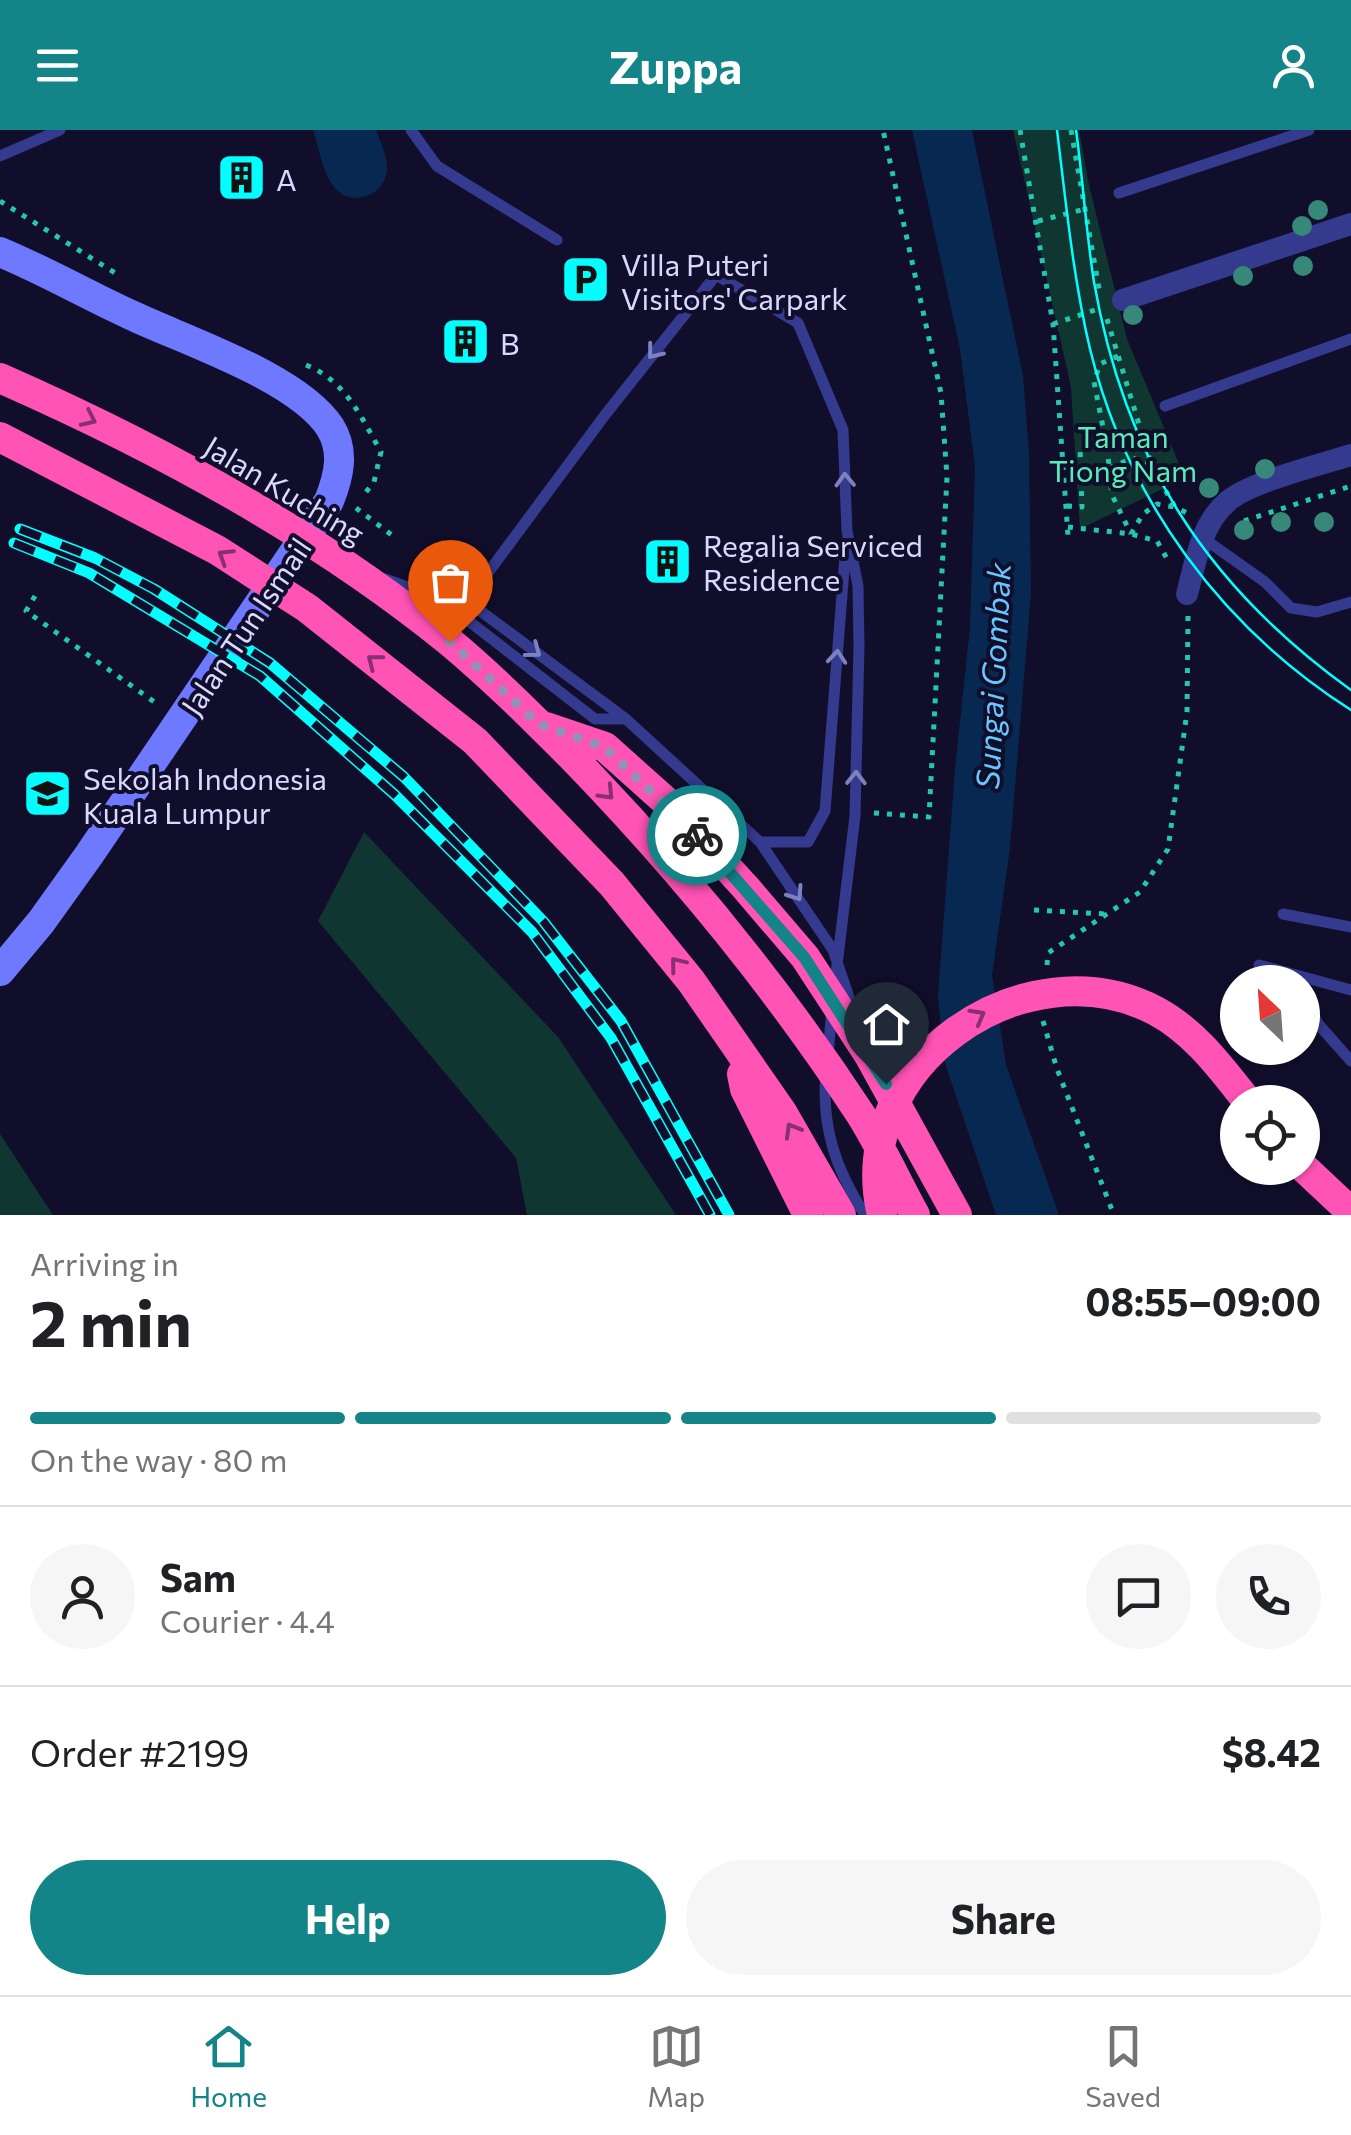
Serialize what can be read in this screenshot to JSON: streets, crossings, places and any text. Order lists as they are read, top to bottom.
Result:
{
  "streets": {
    "highway": ["Jalan Kuching"],
    "street": ["Jalan Tun Ismail"]
  },
  "water": ["Sungai Gombak"],
  "parks": ["Taman Tiong Nam"],
  "places": {
    "building": ["A", "B", "Regalia Serviced Residence"],
    "parking": ["Villa Puteri Visitors' Carpark"],
    "school or university": ["Sekolah Indonesia Kuala Lumpur"]
  },
  "north": "top left",
  "page": {
    "header": "Zuppa",
    "heading": ["2 min", "Arriving in", "08:55–09:00"],
    "panel": [
      "Sam",
      "Courier · 4.4",
      "Order #2199",
      "$8.42"
    ],
    "bar": "On the way · 80 m",
    "buttons": ["Help", "Share"],
    "tabs": ["Home", "Map", "Saved"]
  }
}
